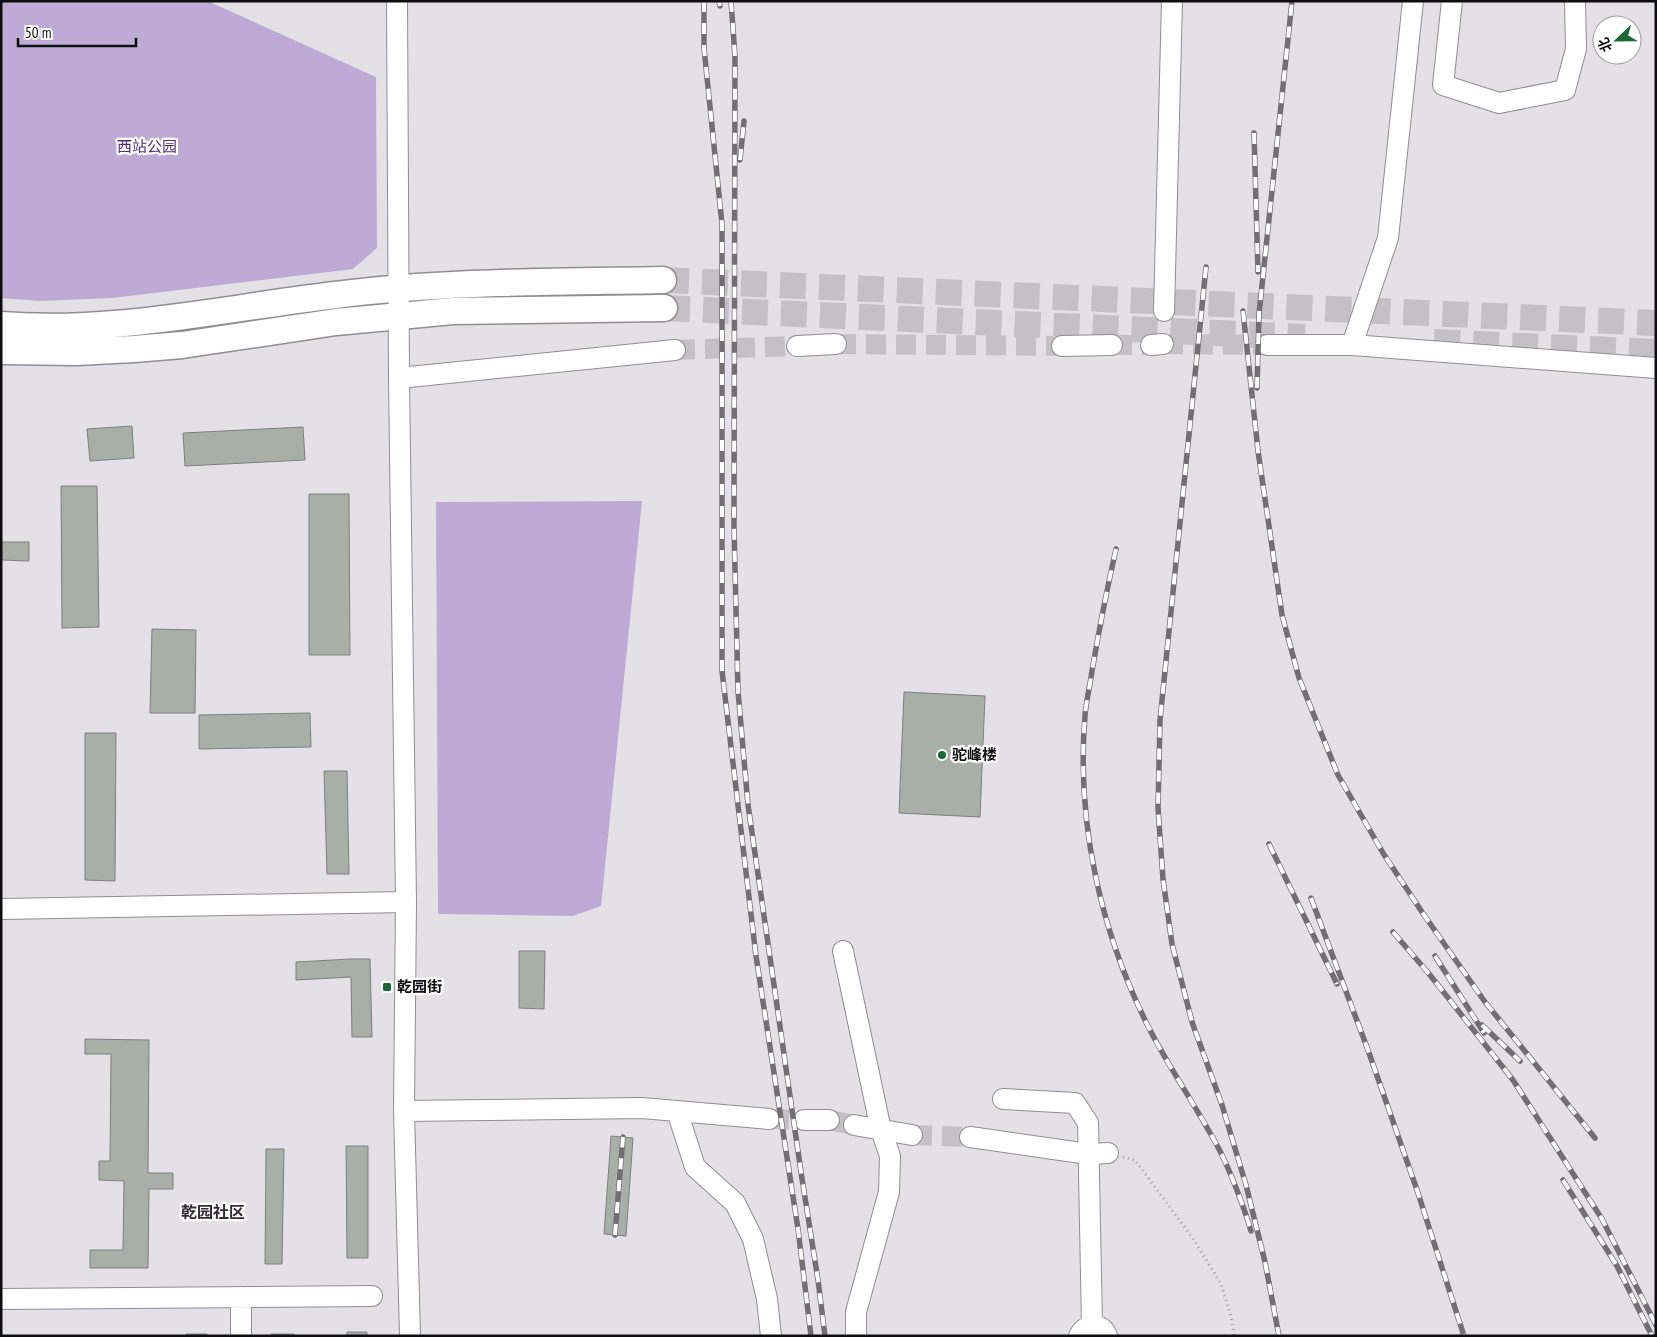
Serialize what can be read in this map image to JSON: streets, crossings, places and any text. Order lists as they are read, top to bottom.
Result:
{
  "districts": ["乾园社区"],
  "parks": ["西站公园"],
  "places": {
    "other": ["驼峰楼"],
    "transit": ["乾园街"]
  },
  "scale_bar": "50 m",
  "north": "left"
}
